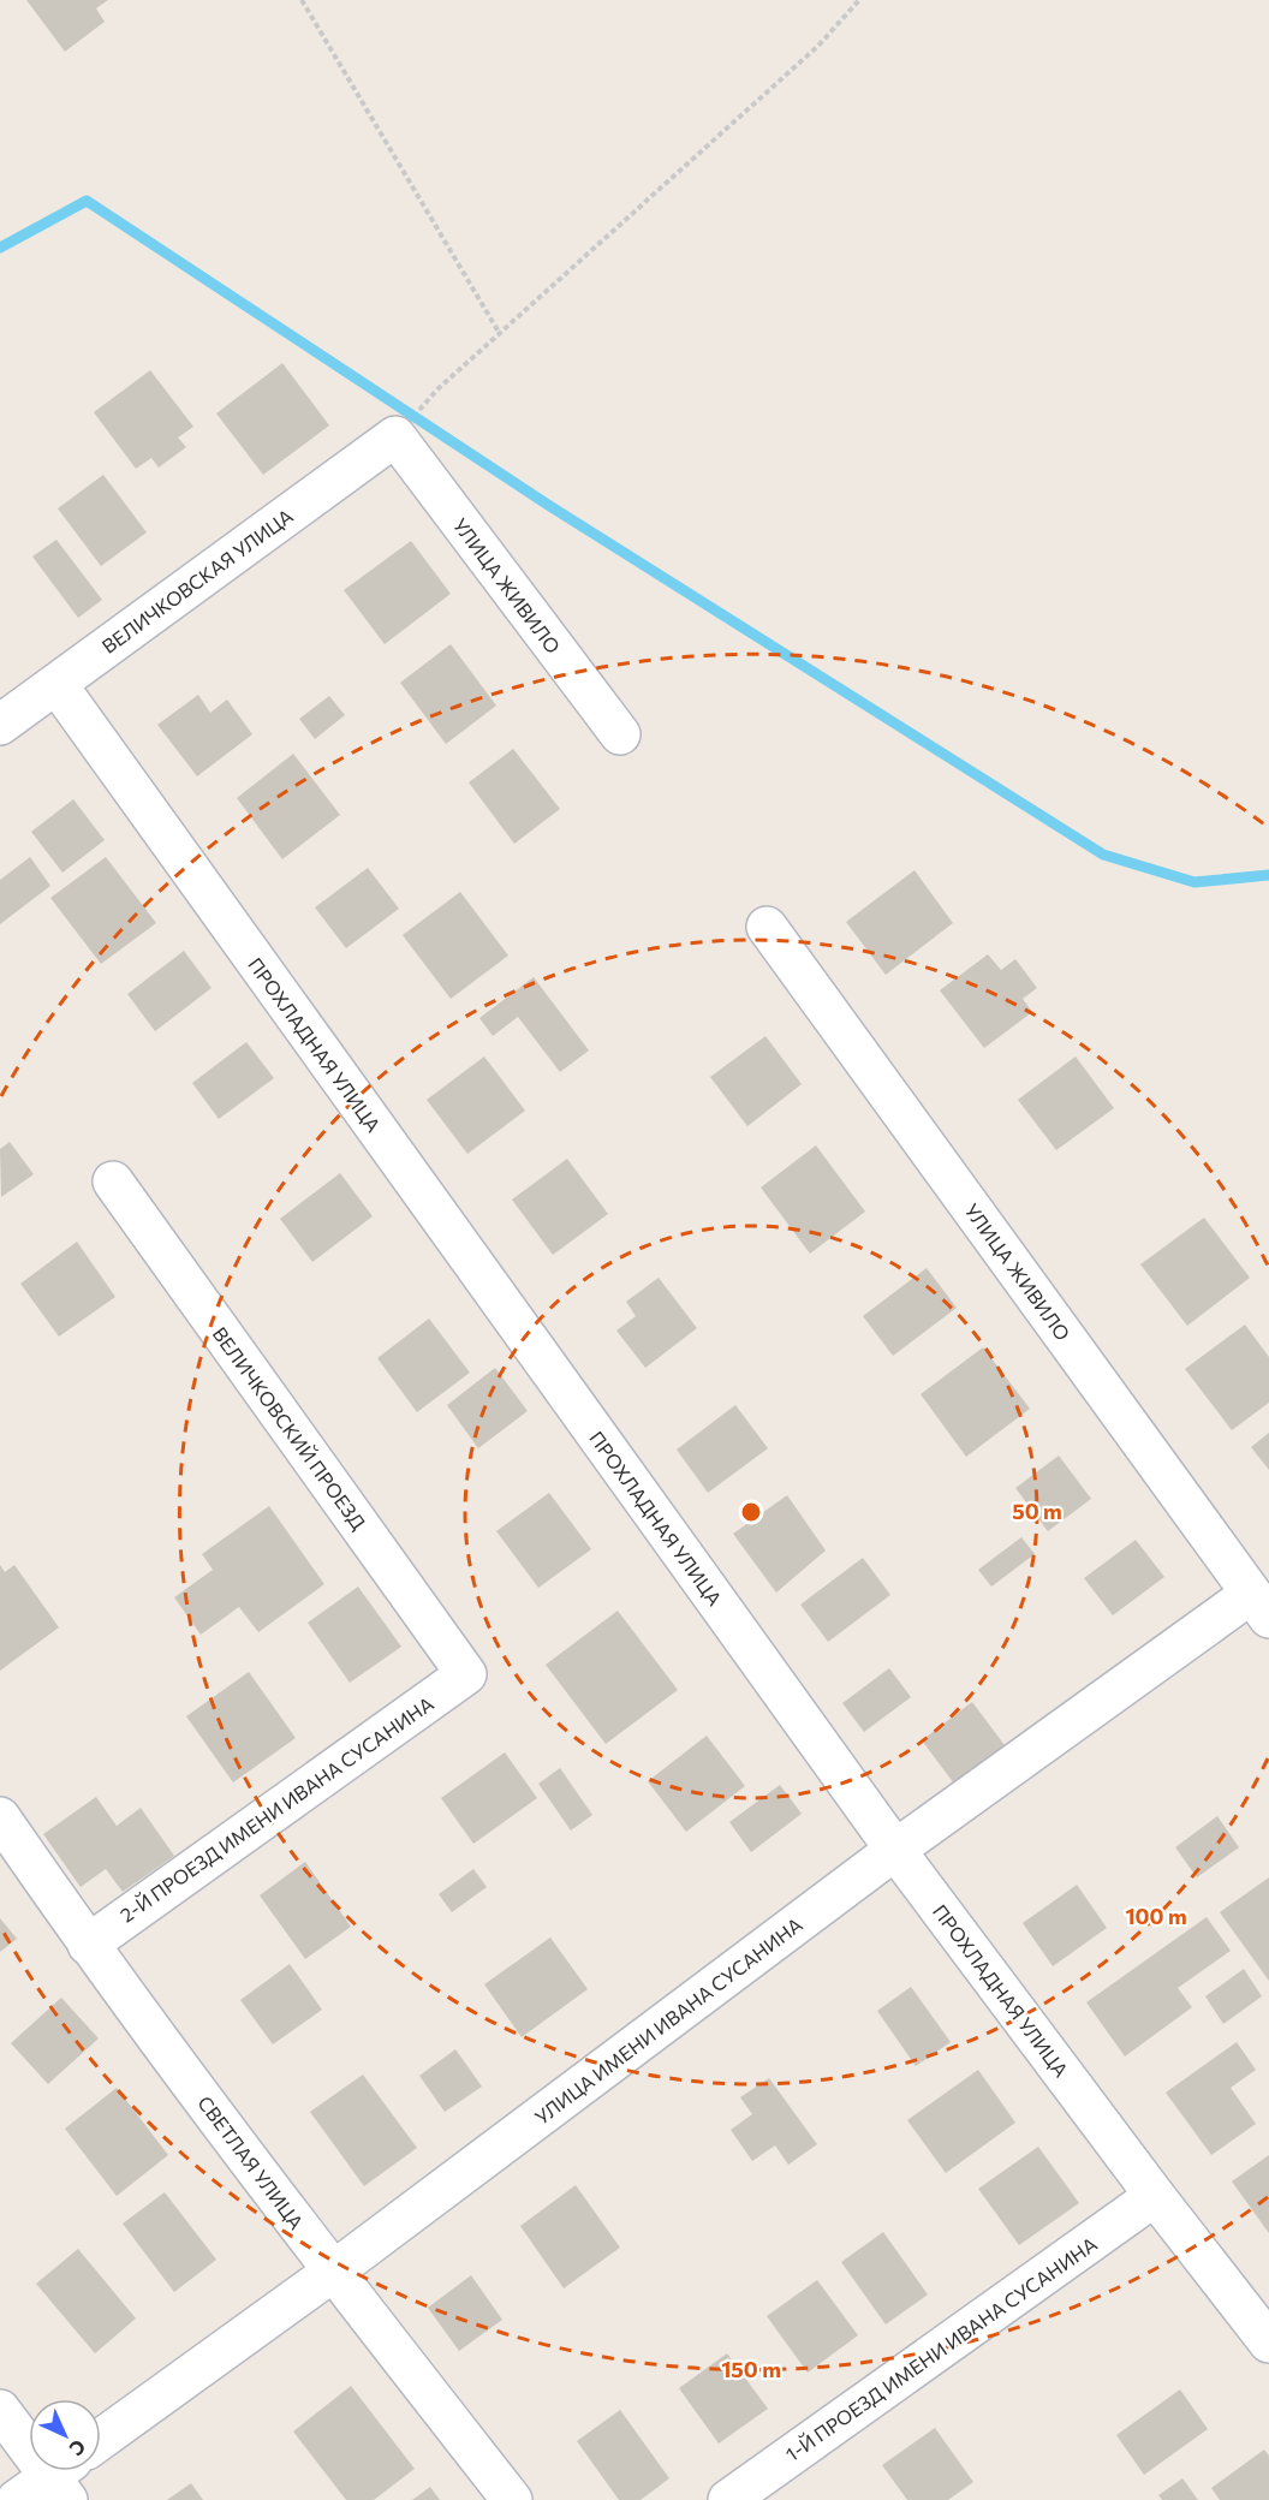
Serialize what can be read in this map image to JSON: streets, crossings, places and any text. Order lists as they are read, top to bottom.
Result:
{
  "streets": {
    "street": [
      "ВЕЛИЧКОВСКАЯ УЛИЦА",
      "УЛИЦА ЖИВИЛО",
      "ПРОХЛАДНАЯ УЛИЦА",
      "ВЕЛИЧКОВСКИЙ ПРОЕЗД",
      "2-Й ПРОЕЗД ИМЕНИ ИВАНА СУСАНИНА",
      "УЛИЦА ИМЕНИ ИВАНА СУСАНИНА",
      "СВЕТЛАЯ УЛИЦА",
      "1-Й ПРОЕЗД ИМЕНИ ИВАНА СУСАНИНА"
    ]
  },
  "crossings": [
    ["ВЕЛИЧКОВСКАЯ УЛИЦА", "УЛИЦА ЖИВИЛО"],
    ["ВЕЛИЧКОВСКАЯ УЛИЦА", "ПРОХЛАДНАЯ УЛИЦА"],
    ["УЛИЦА ЖИВИЛО", "УЛИЦА ИМЕНИ ИВАНА СУСАНИНА"],
    ["ПРОХЛАДНАЯ УЛИЦА", "УЛИЦА ИМЕНИ ИВАНА СУСАНИНА"],
    ["ПРОХЛАДНАЯ УЛИЦА", "1-Й ПРОЕЗД ИМЕНИ ИВАНА СУСАНИНА"],
    ["ВЕЛИЧКОВСКИЙ ПРОЕЗД", "2-Й ПРОЕЗД ИМЕНИ ИВАНА СУСАНИНА"],
    ["2-Й ПРОЕЗД ИМЕНИ ИВАНА СУСАНИНА", "СВЕТЛАЯ УЛИЦА"],
    ["УЛИЦА ИМЕНИ ИВАНА СУСАНИНА", "СВЕТЛАЯ УЛИЦА"]
  ],
  "north": "bottom right",
  "rings": ["50 m", "100 m", "150 m"]
}
